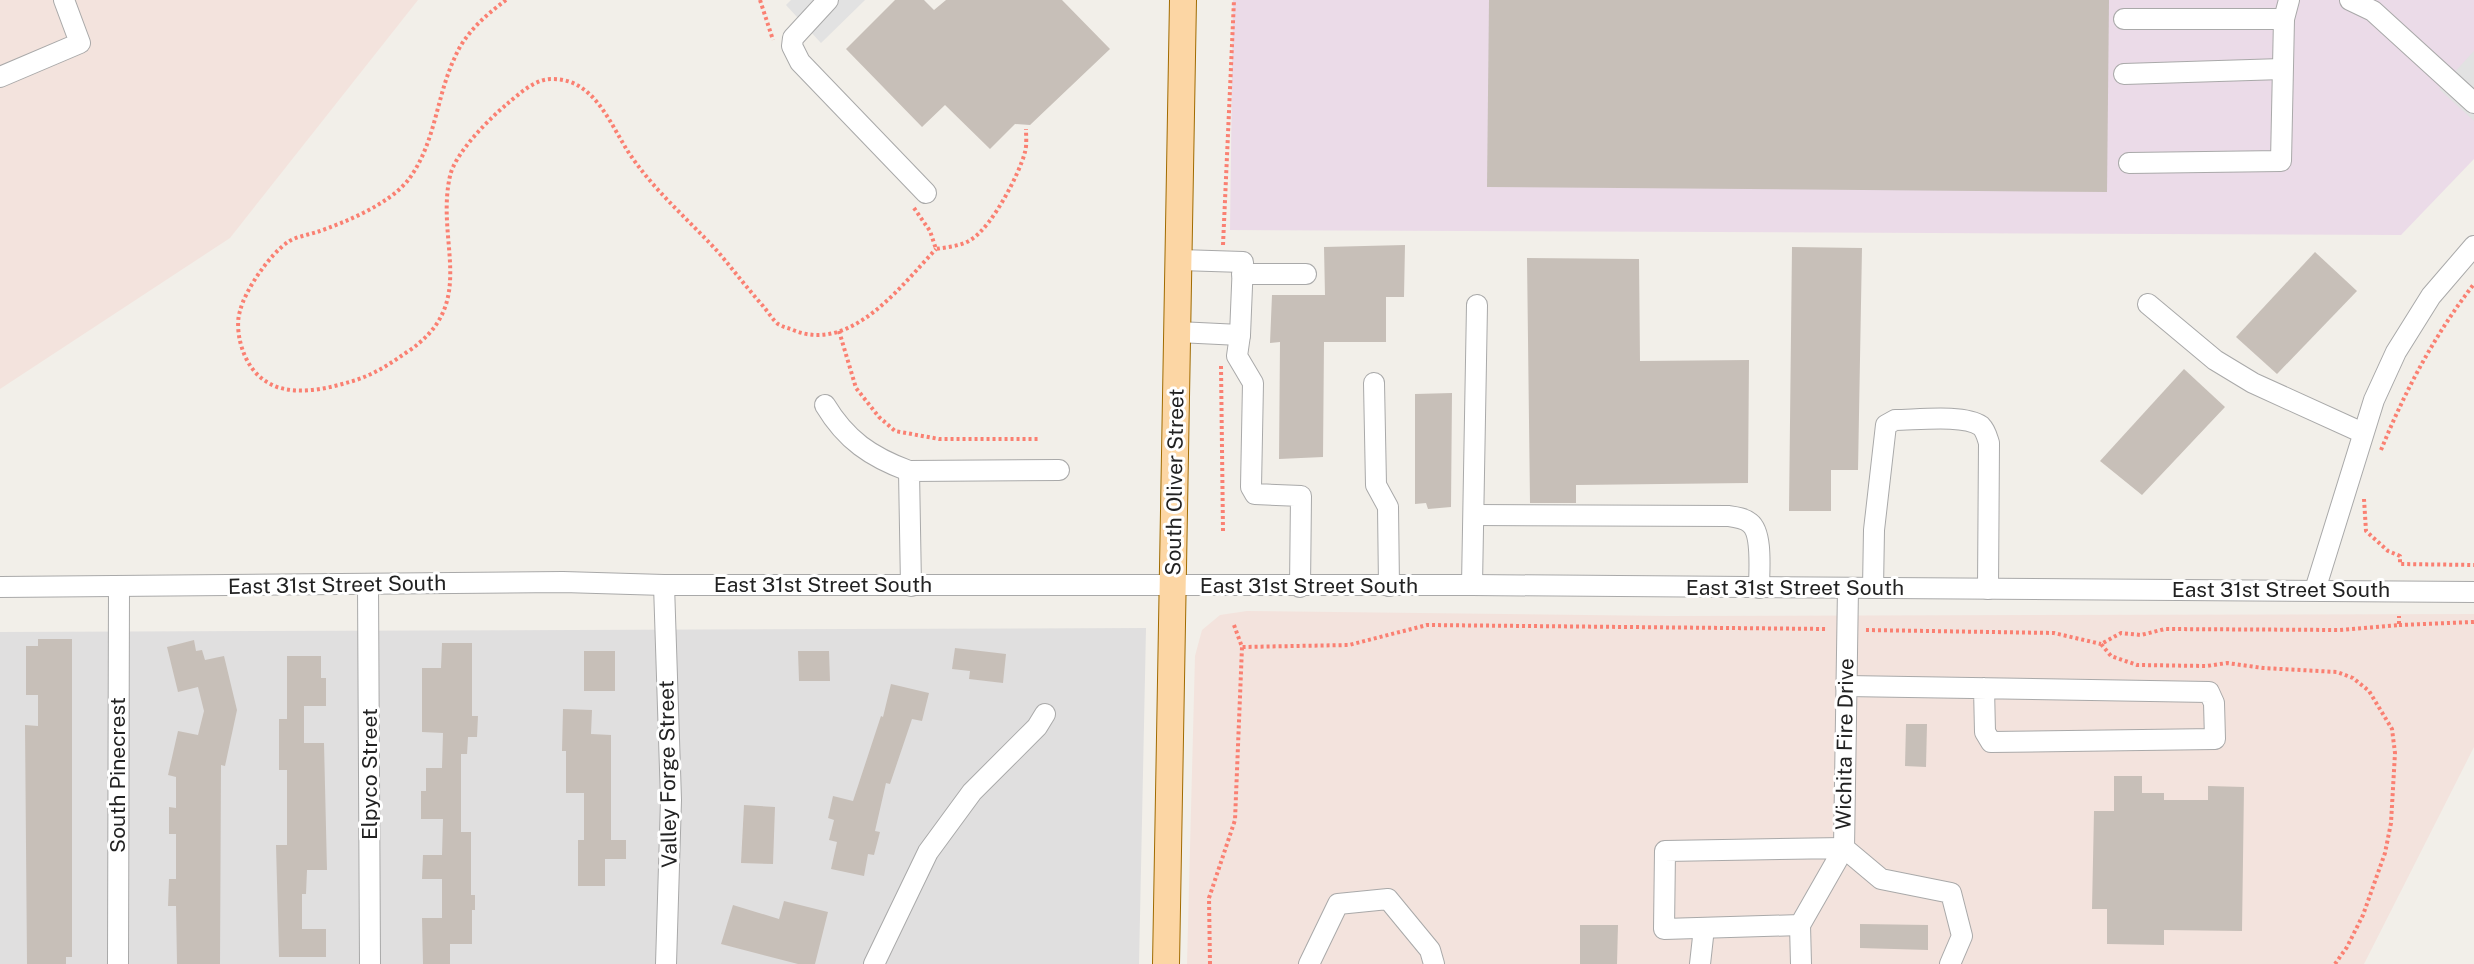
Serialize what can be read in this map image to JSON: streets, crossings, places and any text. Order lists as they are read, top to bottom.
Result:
{
  "streets": {
    "main road": ["South Oliver Street"],
    "street": [
      "East 31st Street South",
      "Wichita Fire Drive",
      "Elpyco Street",
      "Valley Forge Street",
      "South Pinecrest"
    ]
  },
  "crossings": [
    ["South Oliver Street", "East 31st Street South"],
    ["East 31st Street South", "Wichita Fire Drive"],
    ["East 31st Street South", "Elpyco Street"],
    ["East 31st Street South", "Valley Forge Street"],
    ["East 31st Street South", "South Pinecrest"]
  ]
}
